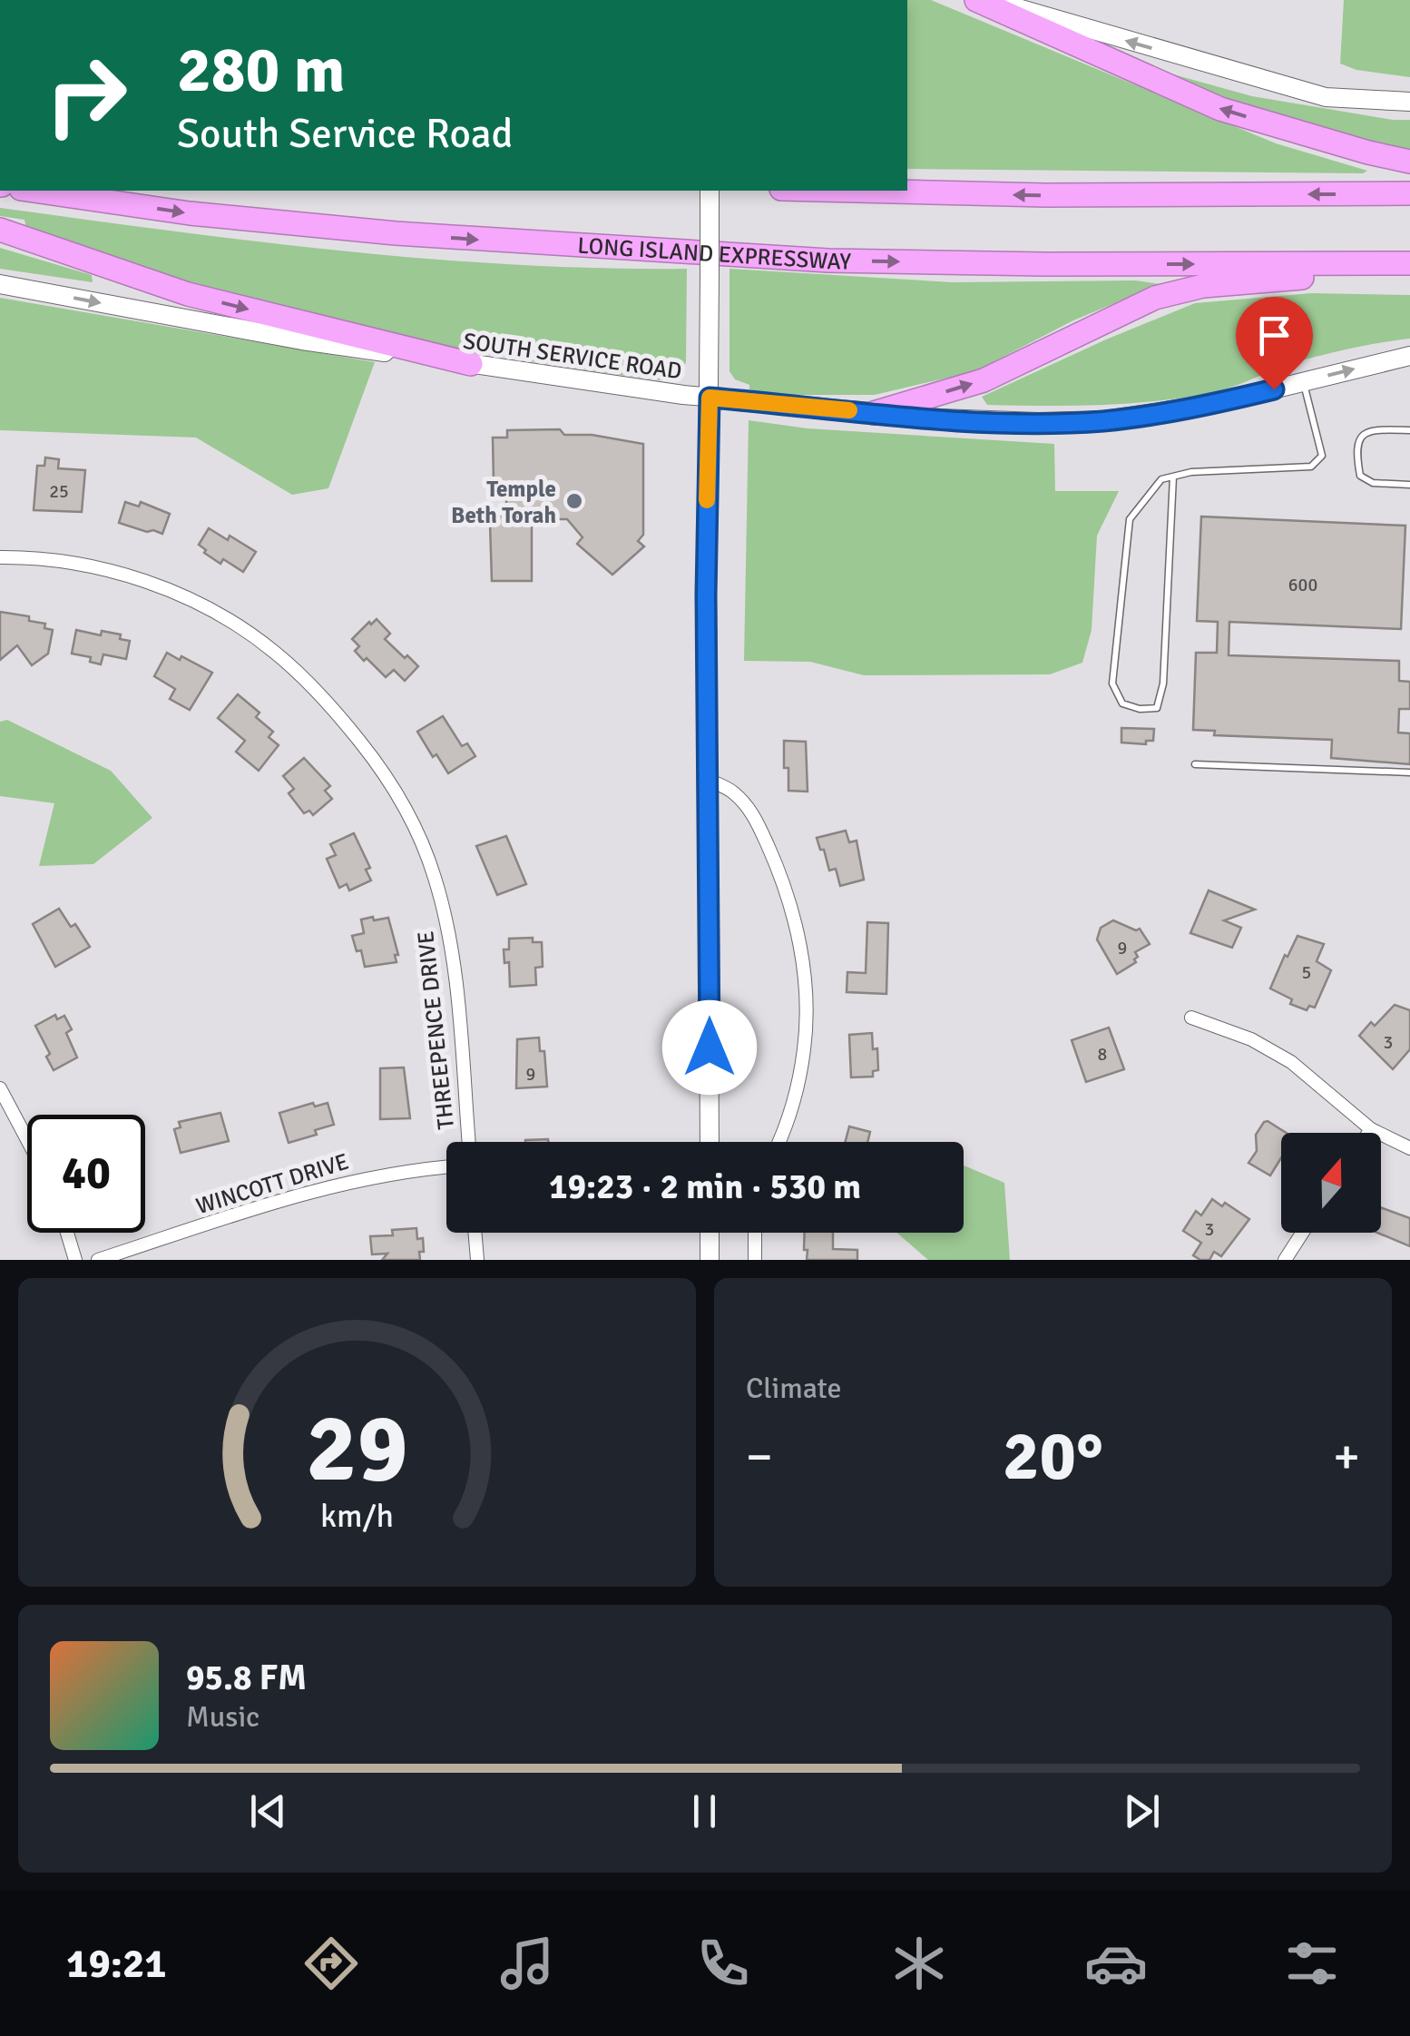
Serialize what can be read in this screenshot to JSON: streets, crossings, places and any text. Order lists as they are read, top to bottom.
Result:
{
  "streets": {
    "highway": ["LONG ISLAND EXPRESSWAY"],
    "main road": ["SOUTH SERVICE ROAD"],
    "street": ["THREEPENCE DRIVE", "WINCOTT DRIVE"]
  },
  "one_way": ["SOUTH SERVICE ROAD"],
  "places": ["Temple Beth Torah"],
  "house_numbers": [
    "25",
    "600",
    "9",
    "5",
    "3",
    "8",
    "9",
    "3"
  ],
  "north": "top",
  "page": {
    "turn": ["280 m", "South Service Road"],
    "limit": "40",
    "trip": "19:23 · 2 min · 530 m",
    "tile": "Climate",
    "heat": ["−", "20°", "+"],
    "song": ["95.8 FM", "Music"],
    "tabs": "19:21",
    "gauge": ["29", "km/h"]
  }
}
